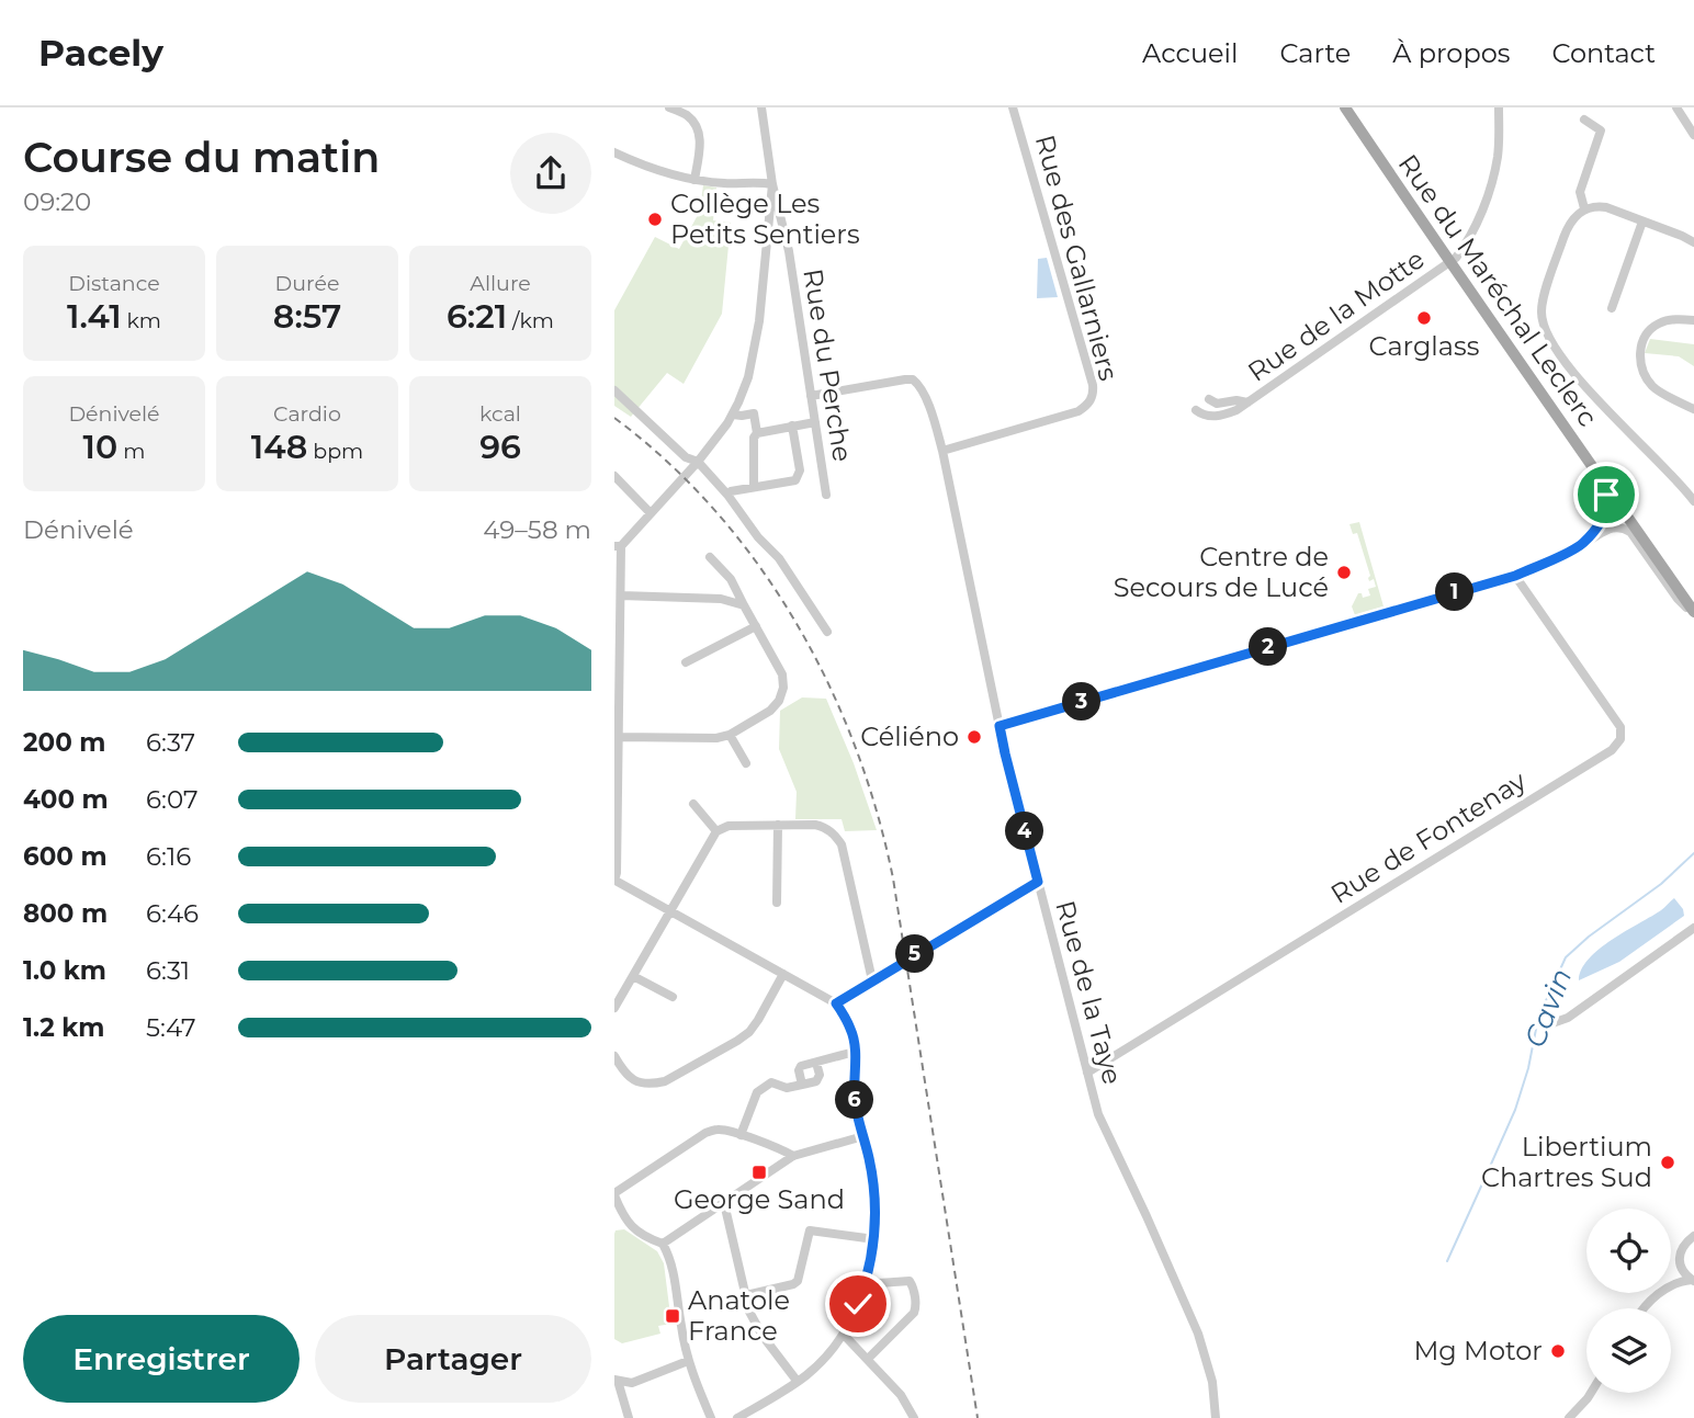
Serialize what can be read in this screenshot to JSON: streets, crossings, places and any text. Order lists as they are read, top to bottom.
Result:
{
  "streets": {
    "main road": ["Rue du Maréchal Leclerc"],
    "street": [
      "Rue des Gallarniers",
      "Rue de la Motte",
      "Rue du Perche",
      "Rue de Fontenay",
      "Rue de la Taye"
    ]
  },
  "crossings": [
    ["Rue des Gallarniers", "Rue de la Taye"],
    ["Rue du Maréchal Leclerc", "Rue de la Motte"],
    ["Rue du Perche", "Rue de la Taye"],
    ["Rue de Fontenay", "Rue de la Taye"]
  ],
  "water": ["Cavin"],
  "places": {
    "other": [
      "Collège Les Petits Sentiers",
      "Carglass",
      "Centre de Secours de Lucé",
      "Céliéno",
      "Libertium Chartres Sud",
      "Mg Motor"
    ],
    "transit": ["George Sand", "Anatole France"]
  },
  "page": {
    "header": "Pacely",
    "nav": [
      "Accueil",
      "Carte",
      "À propos",
      "Contact"
    ],
    "heading": ["Course du matin", "09:20"],
    "stats": [
      ["Distance", "1.41 km"],
      ["Durée", "8:57"],
      ["Allure", "6:21 /km"],
      ["Dénivelé", "10 m"],
      ["Cardio", "148 bpm"],
      ["kcal", "96"]
    ],
    "chart": ["Dénivelé", "49–58 m"],
    "pins": [
      "1",
      "2",
      "3",
      "4",
      "5",
      "6"
    ],
    "list": [
      {
        "name": "200 m",
        "note": "6:37"
      },
      {
        "name": "400 m",
        "note": "6:07"
      },
      {
        "name": "600 m",
        "note": "6:16"
      },
      {
        "name": "800 m",
        "note": "6:46"
      },
      {
        "name": "1.0 km",
        "note": "6:31"
      },
      {
        "name": "1.2 km",
        "note": "5:47"
      }
    ],
    "buttons": ["Enregistrer", "Partager"]
  }
}
